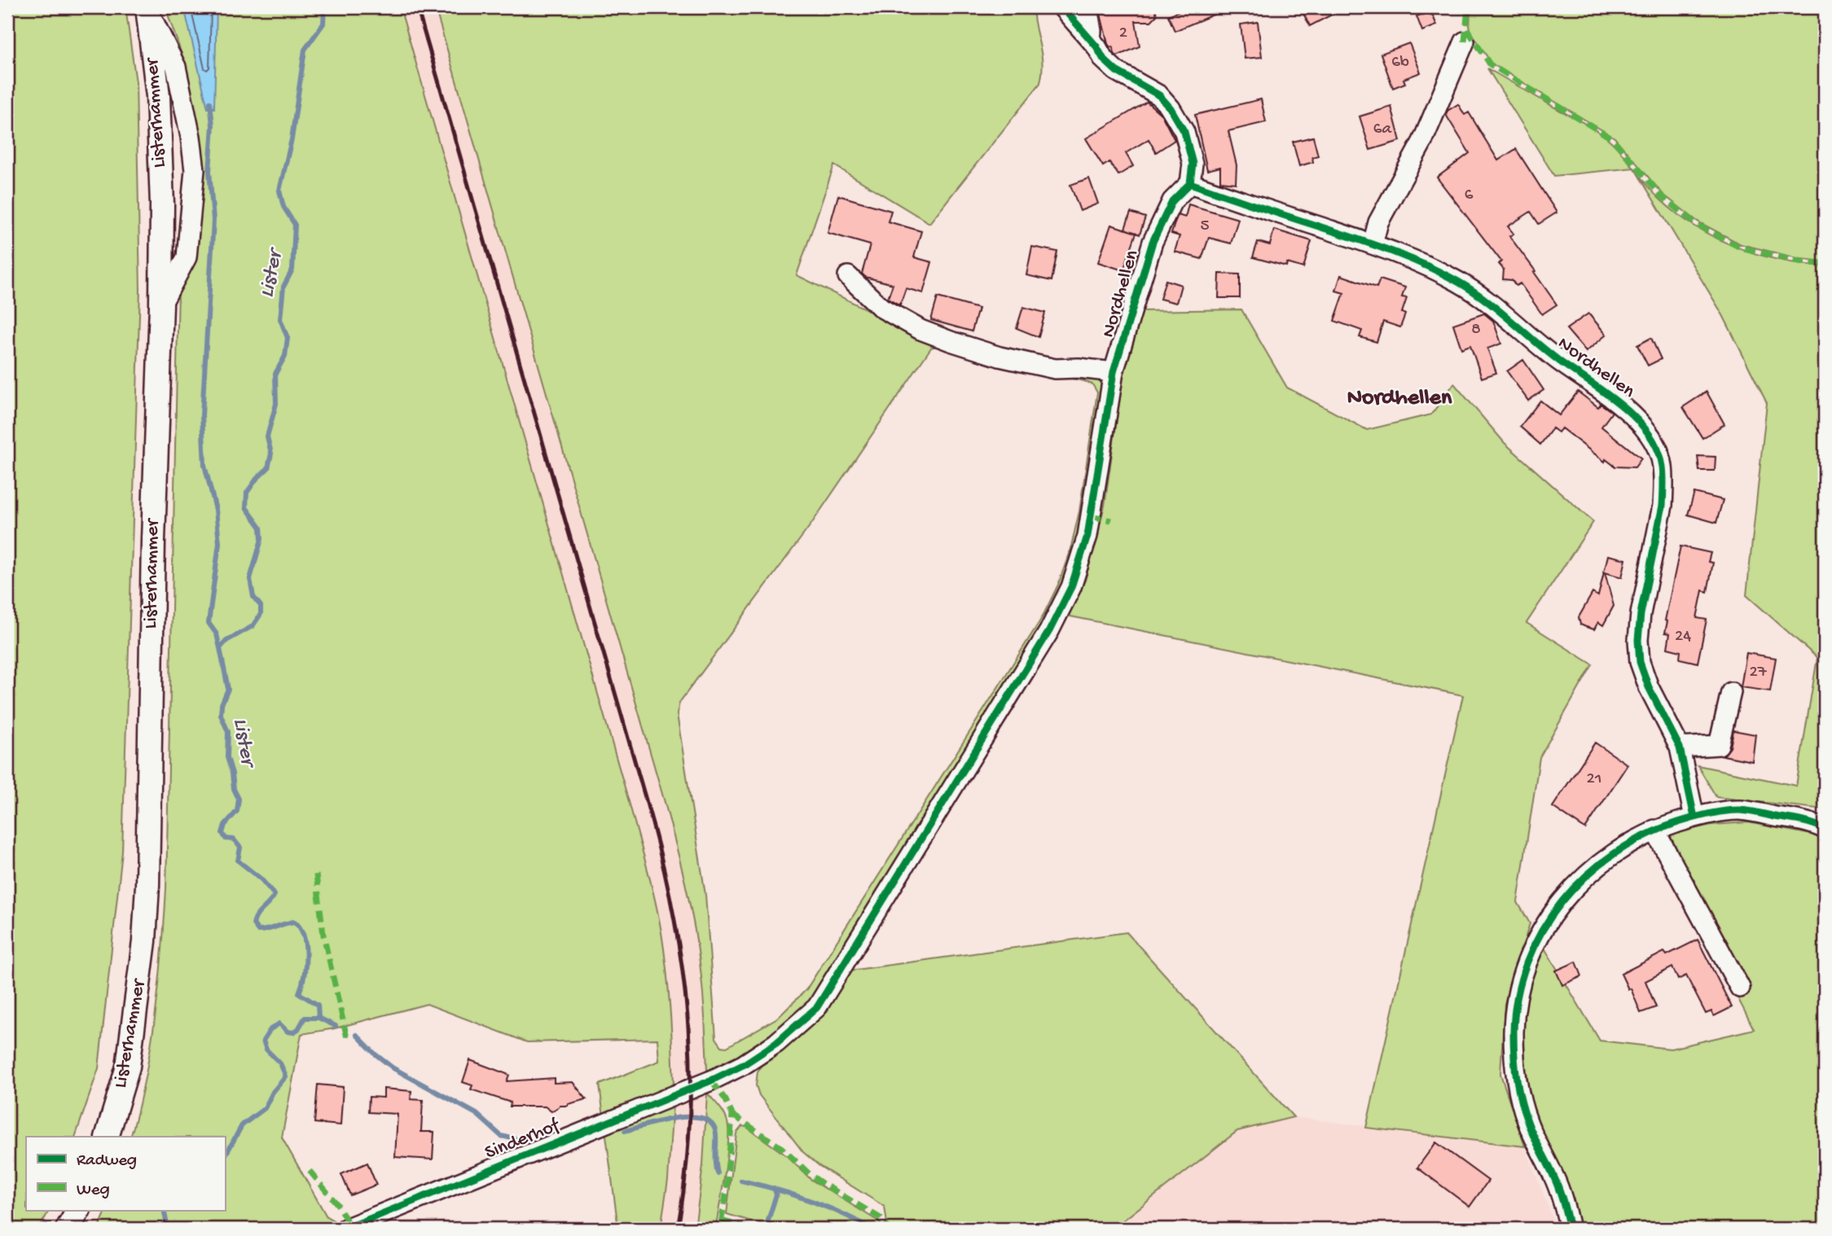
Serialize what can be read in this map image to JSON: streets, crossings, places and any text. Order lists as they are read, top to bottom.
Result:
{
  "streets": {
    "main road": ["Listerhammer"],
    "street": ["Nordhellen", "Sinderhof"]
  },
  "crossings": [
    ["Nordhellen", "Sinderhof"]
  ],
  "districts": ["Nordhellen"],
  "water": ["Lister"],
  "house_numbers": [
    "2",
    "6b",
    "6a",
    "6",
    "5",
    "8",
    "24",
    "27",
    "21"
  ],
  "legend": ["Radweg", "Weg"]
}
